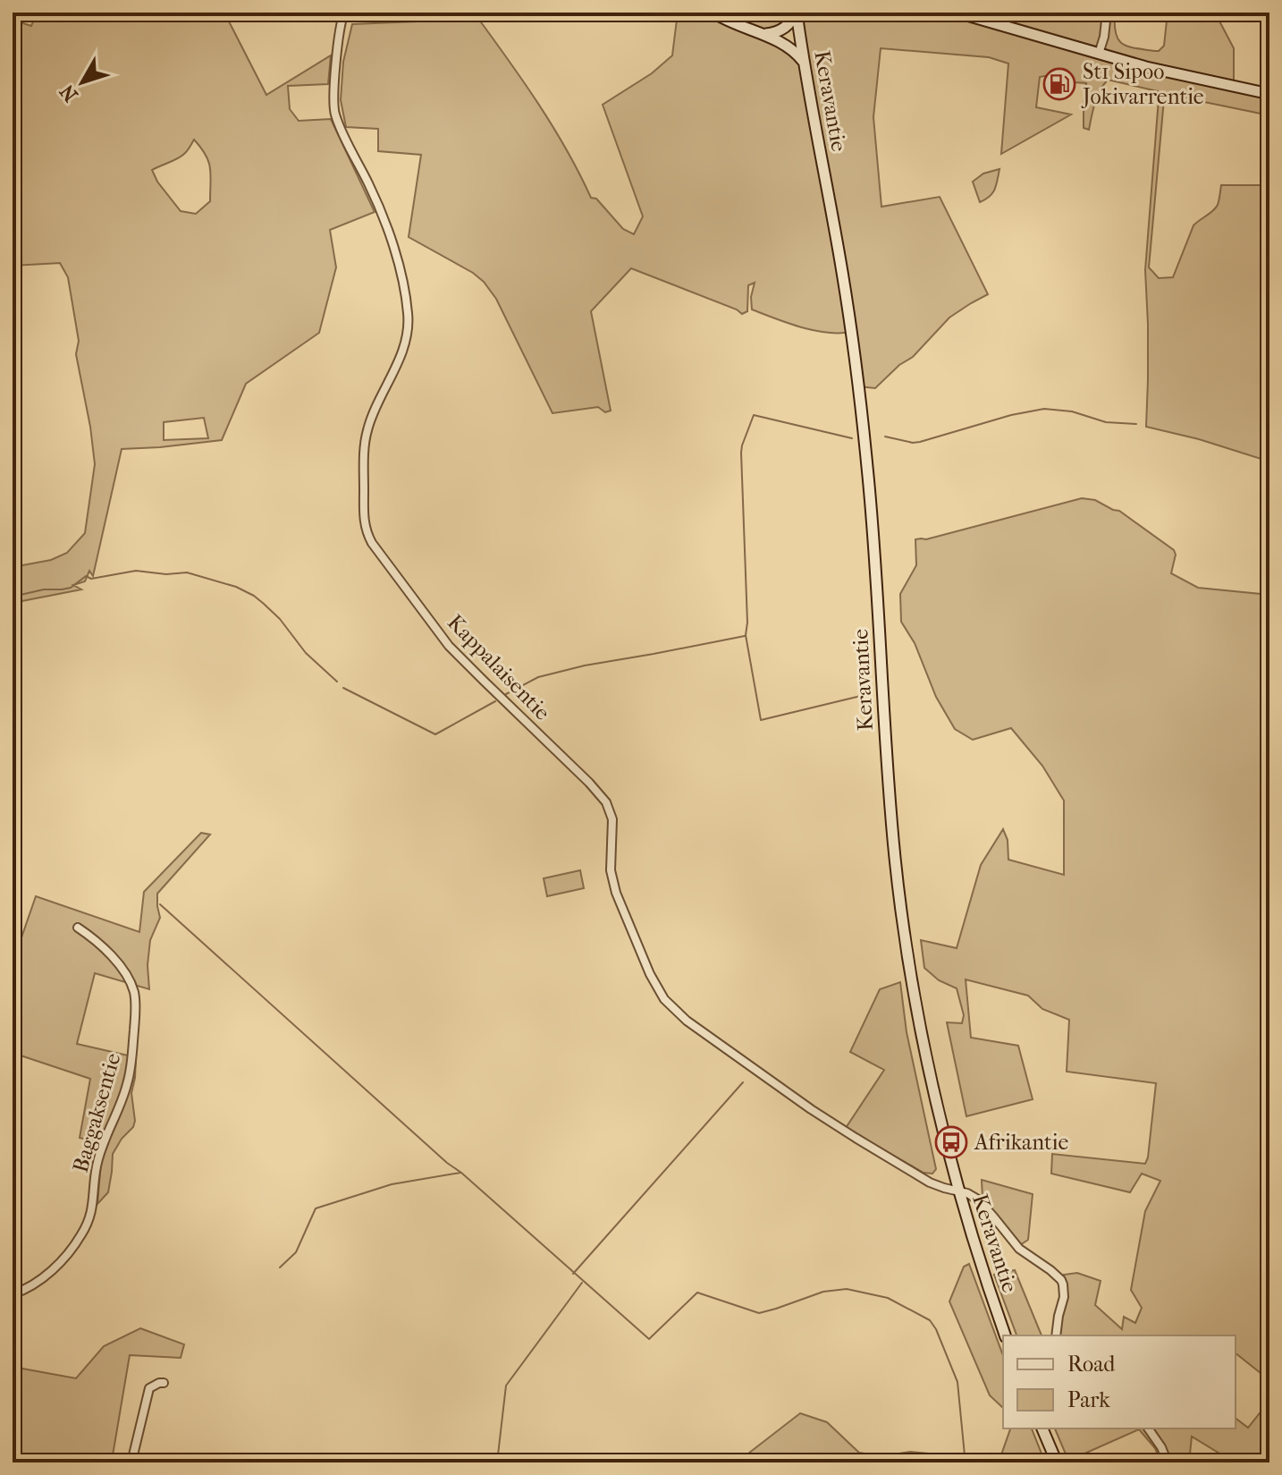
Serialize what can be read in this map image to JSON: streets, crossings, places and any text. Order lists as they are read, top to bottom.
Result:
{
  "streets": {
    "main road": ["Keravantie"],
    "street": ["Kappalaisentie", "Baggaksentie"]
  },
  "crossings": [
    ["Keravantie", "Kappalaisentie"]
  ],
  "places": {
    "fuel station": ["St1 Sipoo Jokivarrentie"],
    "bus stop": ["Afrikantie"]
  },
  "legend": ["Road", "Park"],
  "north": "bottom left"
}
